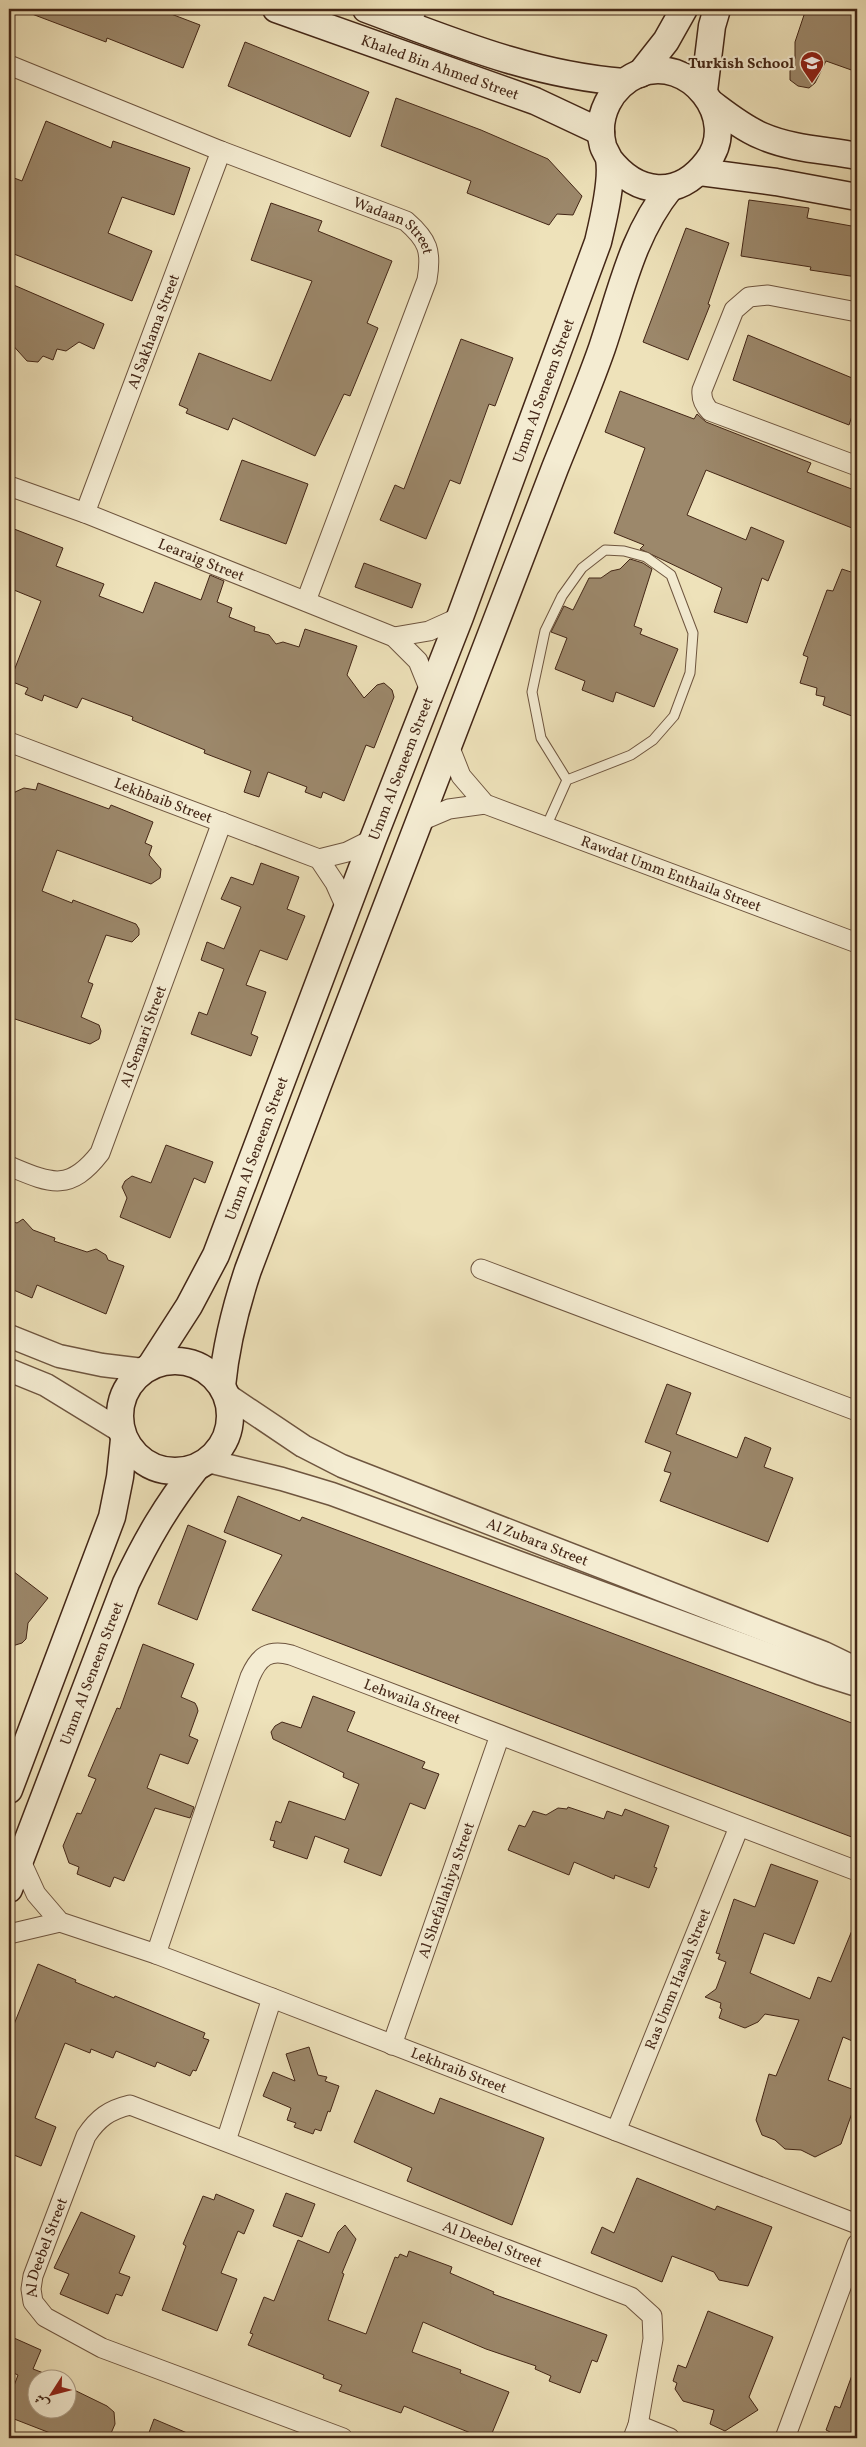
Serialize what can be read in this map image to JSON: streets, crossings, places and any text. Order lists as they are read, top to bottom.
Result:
{
  "streets": {
    "main road": ["Khaled Bin Ahmed Street", "Umm Al Seneem Street"],
    "street": [
      "Wadaan Street",
      "Al Sakhama Street",
      "Learaig Street",
      "Lekhbaib Street",
      "Rawdat Umm Enthaila Street",
      "Al Semari Street",
      "Al Zubara Street",
      "Lehwaila Street",
      "Al Shefallahiya Street",
      "Ras Umm Hasah Street",
      "Lekhraib Street",
      "Al Deebel Street"
    ]
  },
  "crossings": [
    ["Khaled Bin Ahmed Street", "Umm Al Seneem Street"],
    ["Wadaan Street", "Al Sakhama Street"],
    ["Wadaan Street", "Learaig Street"],
    ["Al Sakhama Street", "Learaig Street"],
    ["Umm Al Seneem Street", "Learaig Street"],
    ["Umm Al Seneem Street", "Al Zubara Street"],
    ["Lekhbaib Street", "Al Semari Street"],
    ["Lehwaila Street", "Al Shefallahiya Street"],
    ["Lehwaila Street", "Ras Umm Hasah Street"],
    ["Lehwaila Street", "Lekhraib Street"],
    ["Al Shefallahiya Street", "Lekhraib Street"],
    ["Ras Umm Hasah Street", "Lekhraib Street"]
  ],
  "places": {
    "school or university": ["Turkish School"]
  },
  "north": "bottom left"
}
